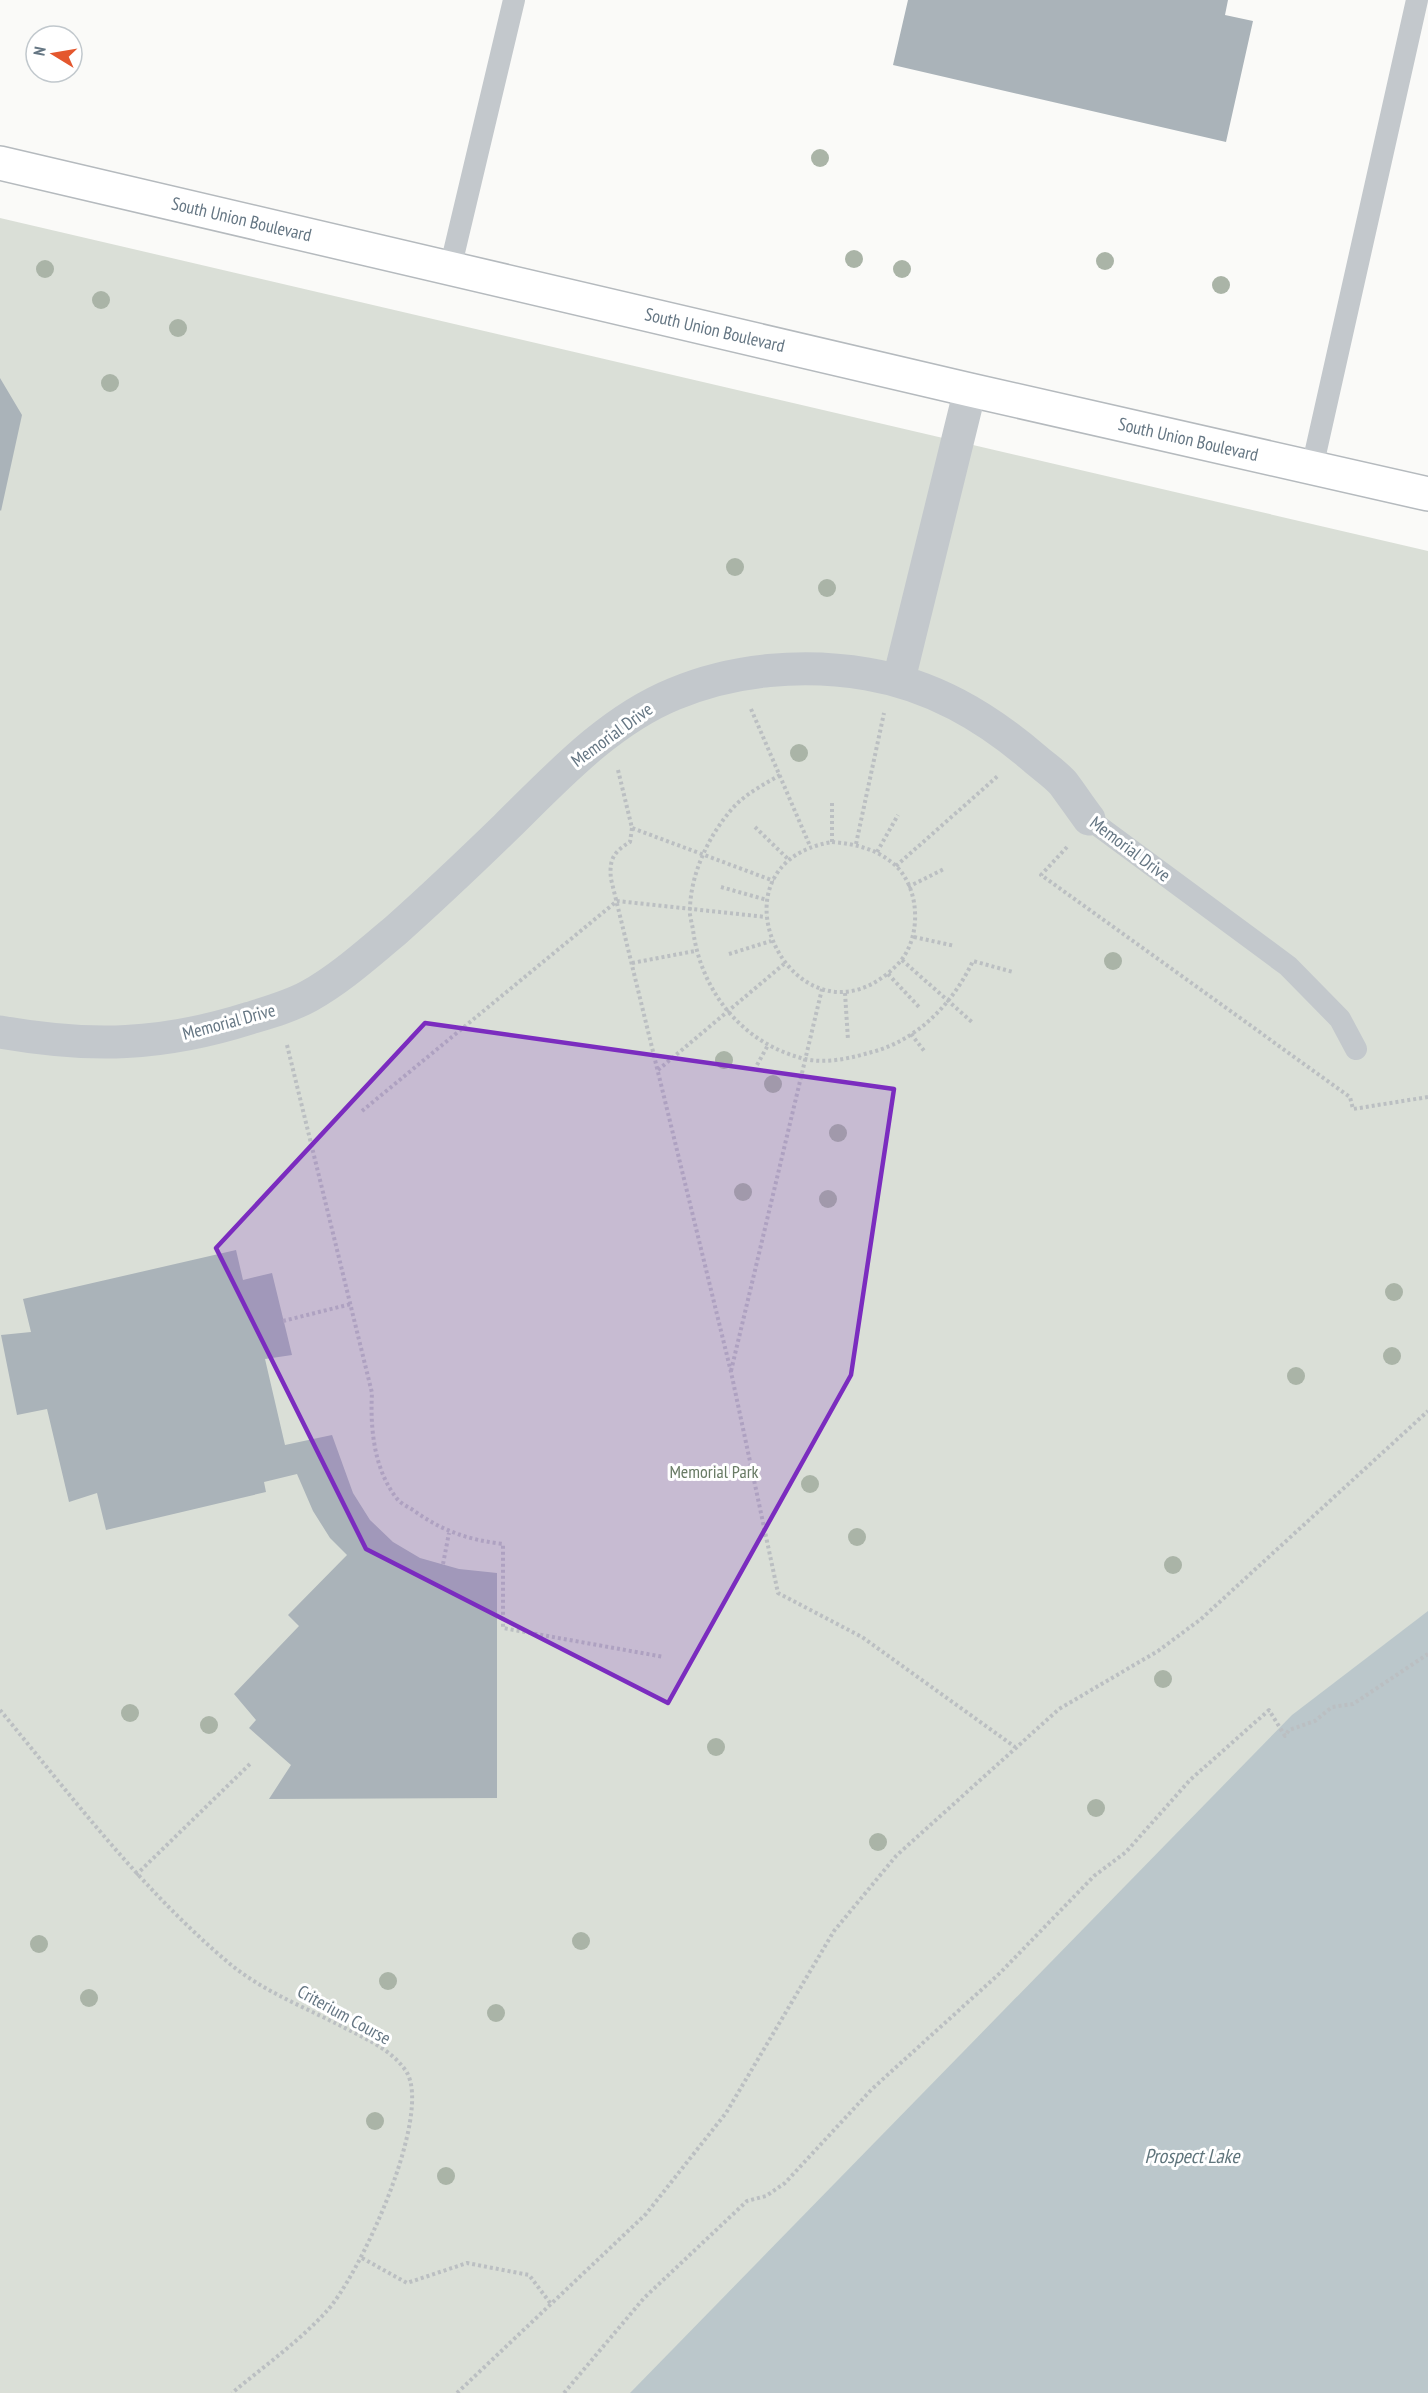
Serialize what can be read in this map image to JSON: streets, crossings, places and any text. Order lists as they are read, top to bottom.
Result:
{
  "streets": {
    "main road": ["South Union Boulevard"],
    "street": ["Memorial Drive"],
    "path": ["Criterium Course"]
  },
  "water": ["Prospect Lake"],
  "parks": ["Memorial Park"],
  "north": "left"
}
